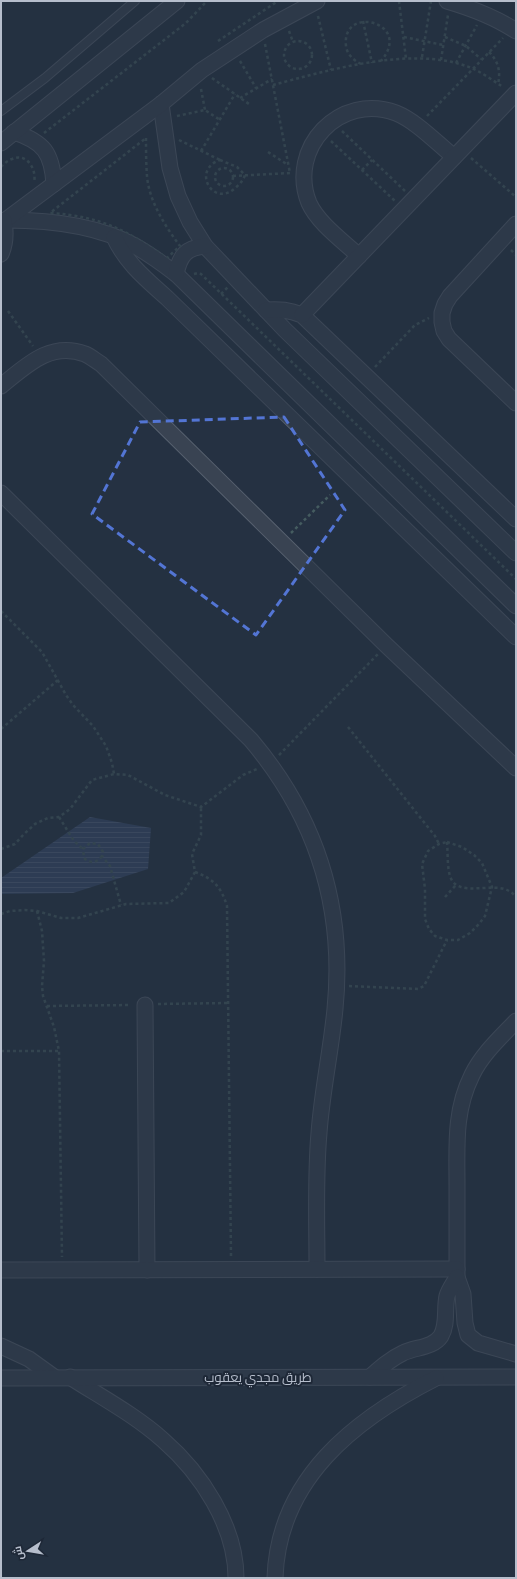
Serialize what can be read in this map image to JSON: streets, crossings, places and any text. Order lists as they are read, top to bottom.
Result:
{
  "streets": {
    "street": ["طريق مجدي يعقوب"]
  },
  "north": "left"
}
